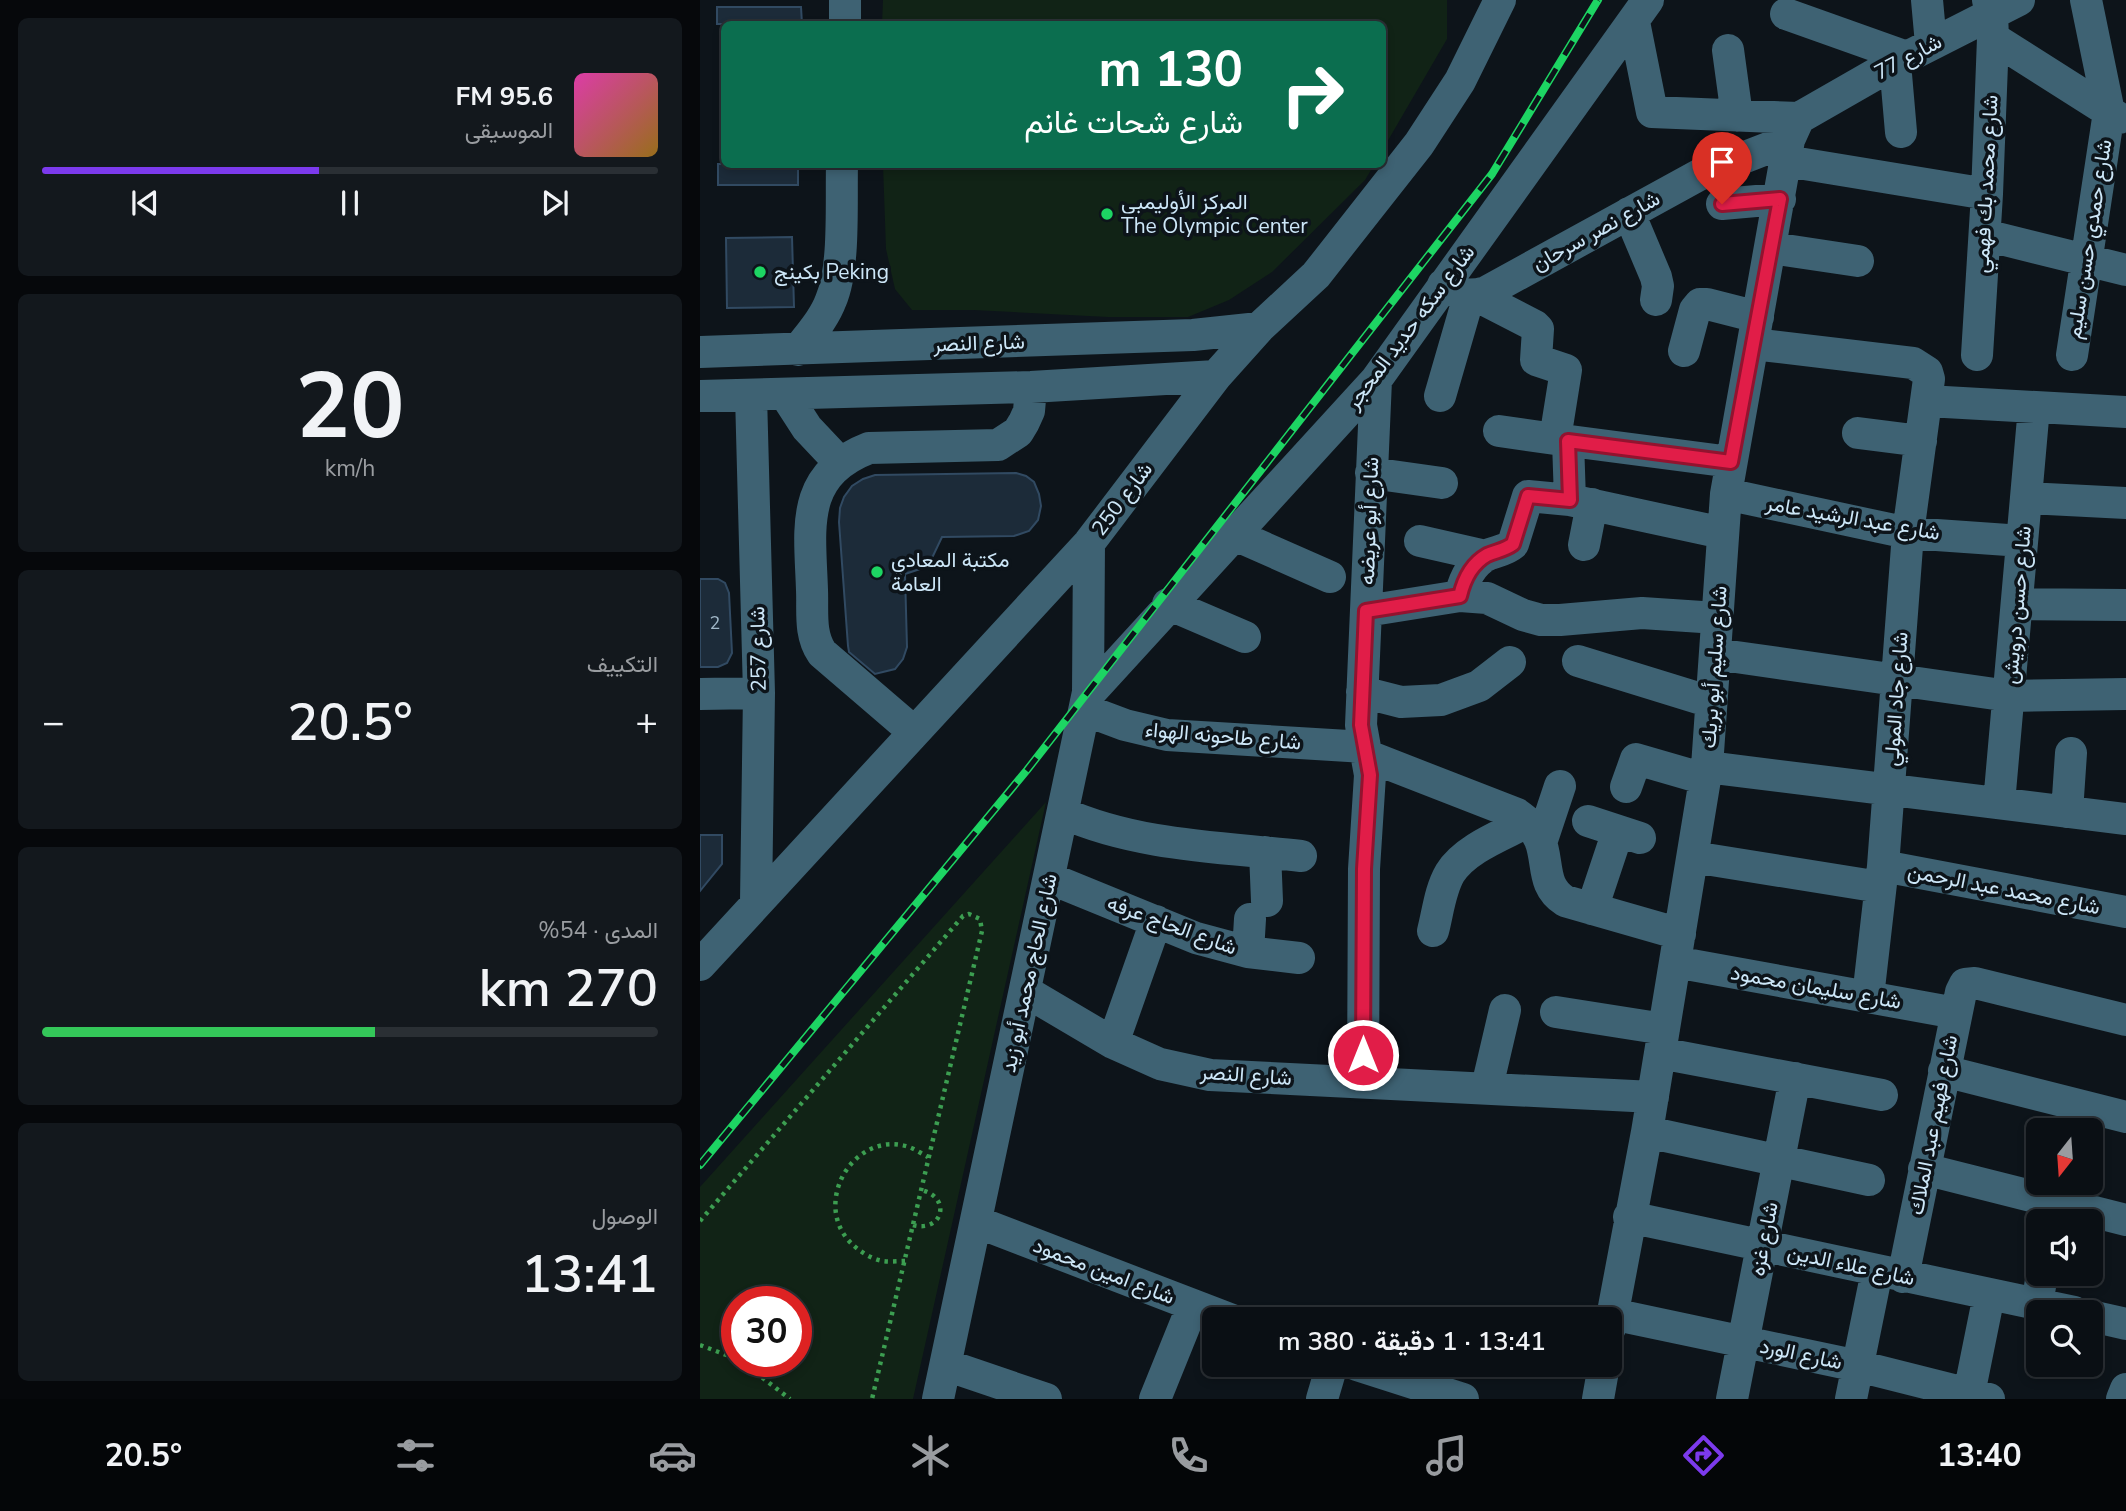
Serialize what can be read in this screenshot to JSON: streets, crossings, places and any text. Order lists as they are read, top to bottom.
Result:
{
  "streets": {
    "street": [
      "شارع 77",
      "شارع محمد بك فهمي",
      "شارع نصر سرحان",
      "شارع حمدي حسن سليم",
      "شارع سكه حديد المحجر",
      "شارع النصر",
      "شارع 250",
      "شارع عبد الرشيد عامر",
      "شارع أبو عريضه",
      "شارع حسن درويش",
      "شارع 257",
      "شارع سليم أبو بريك",
      "شارع جاد المولي",
      "شارع طاحونه الهواء",
      "شارع محمد عبد الرحمن",
      "شارع الحاج عرفه",
      "شارع الحاج محمد أبو زيد",
      "شارع سليمان محمود",
      "شارع فهيم عبد الملاك",
      "شارع غزه",
      "شارع علاء الدين",
      "شارع امين محمود",
      "شارع الورد"
    ]
  },
  "crossings": [
    ["شارع 77", "شارع محمد بك فهمي"],
    ["شارع 77", "شارع نصر سرحان"],
    ["شارع 77", "شارع سليم أبو بريك"],
    ["شارع نصر سرحان", "شارع سكه حديد المحجر"],
    ["شارع نصر سرحان", "شارع سليم أبو بريك"],
    ["شارع سكه حديد المحجر", "شارع أبو عريضه"],
    ["شارع سكه حديد المحجر", "شارع طاحونه الهواء"],
    ["شارع سكه حديد المحجر", "شارع الحاج محمد أبو زيد"],
    ["شارع النصر", "شارع 250"],
    ["شارع النصر", "شارع أبو عريضه"],
    ["شارع النصر", "شارع سليم أبو بريك"],
    ["شارع النصر", "شارع الحاج محمد أبو زيد"],
    ["شارع 250", "شارع 257"],
    ["شارع 250", "شارع الحاج محمد أبو زيد"],
    ["شارع عبد الرشيد عامر", "شارع حسن درويش"],
    ["شارع عبد الرشيد عامر", "شارع سليم أبو بريك"],
    ["شارع عبد الرشيد عامر", "شارع جاد المولي"],
    ["شارع أبو عريضه", "شارع طاحونه الهواء"],
    ["شارع سليم أبو بريك", "شارع جاد المولي"],
    ["شارع سليم أبو بريك", "شارع محمد عبد الرحمن"],
    ["شارع سليم أبو بريك", "شارع سليمان محمود"],
    ["شارع سليم أبو بريك", "شارع علاء الدين"],
    ["شارع جاد المولي", "شارع محمد عبد الرحمن"],
    ["شارع جاد المولي", "شارع سليمان محمود"],
    ["شارع طاحونه الهواء", "شارع الحاج محمد أبو زيد"],
    ["شارع طاحونه الهواء", "شارع سليمان محمود"],
    ["شارع الحاج عرفه", "شارع الحاج محمد أبو زيد"],
    ["شارع الحاج محمد أبو زيد", "شارع امين محمود"],
    ["شارع سليمان محمود", "شارع فهيم عبد الملاك"],
    ["شارع فهيم عبد الملاك", "شارع علاء الدين"],
    ["شارع فهيم عبد الملاك", "شارع الورد"],
    ["شارع غزه", "شارع علاء الدين"],
    ["شارع غزه", "شارع الورد"]
  ],
  "places": ["المركز الأوليمبى The Olympic Center", "بكينج Peking", "مكتبة المعادي العامة"],
  "house_numbers": ["2"],
  "north": "bottom",
  "page": {
    "turn": ["130 m", "شارع شحات غانم"],
    "song": ["95.6 FM", "الموسيقى"],
    "tile": [
      ["20", "km/h"],
      "التكييف",
      ["المدى · 54%", "270 km"],
      ["الوصول", "13:41"]
    ],
    "heat": ["−", "20.5°", "+"],
    "limit": "30",
    "trip": "13:41 · 1 دقيقة · 380 m",
    "tabs": ["13:40", "20.5°"]
  }
}
